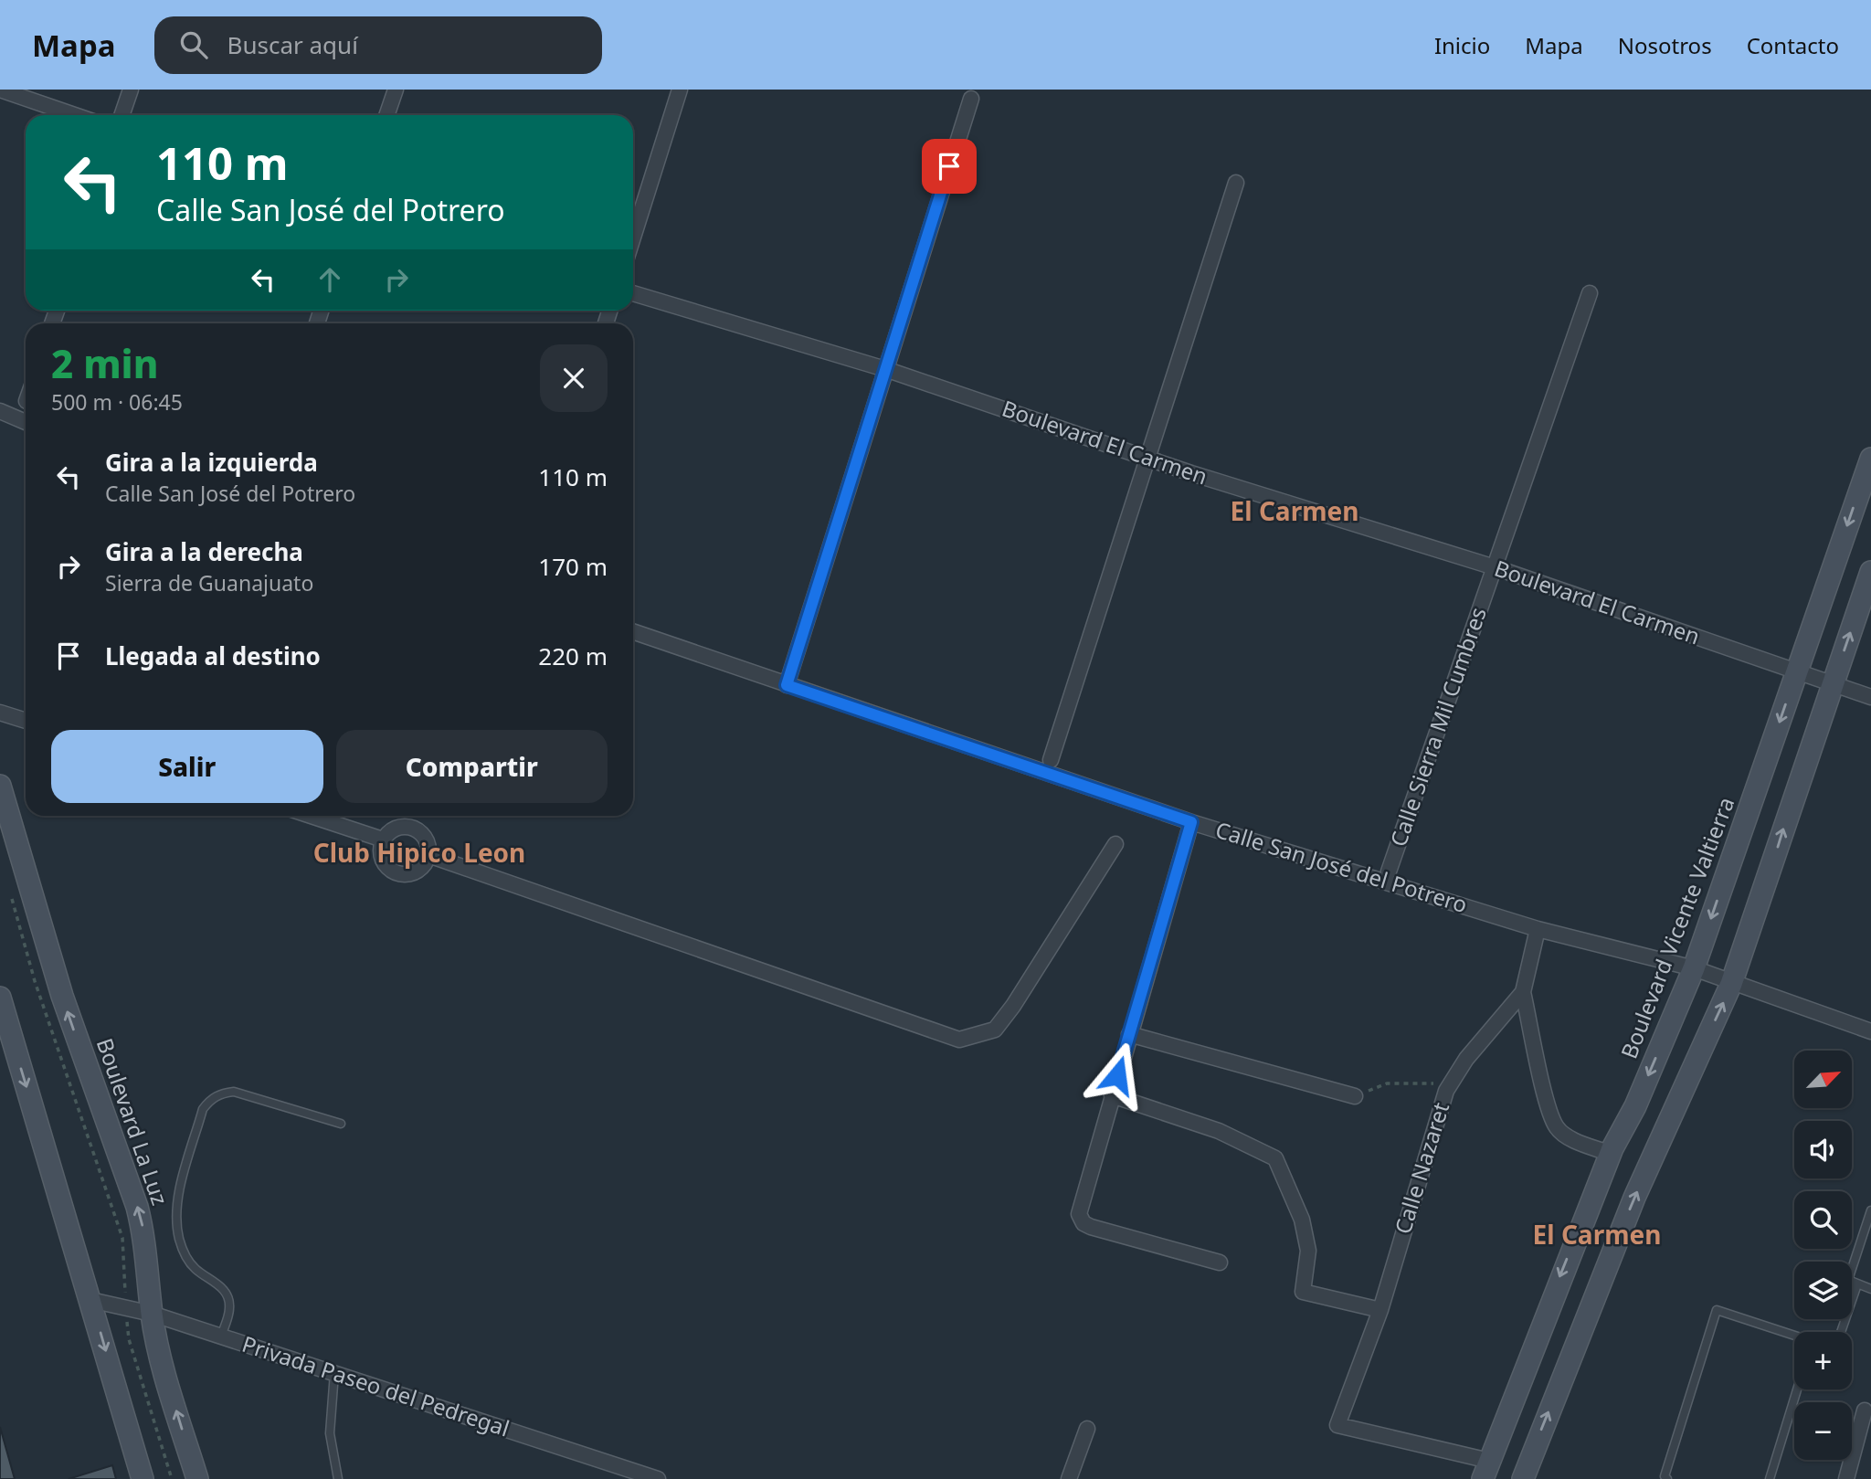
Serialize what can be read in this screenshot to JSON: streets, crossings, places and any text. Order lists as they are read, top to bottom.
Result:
{
  "streets": {
    "main road": ["Boulevard Vicente Valtierra", "Boulevard La Luz"],
    "street": [
      "Boulevard El Carmen",
      "Calle Sierra Mil Cumbres",
      "Calle San José del Potrero",
      "Calle Nazaret",
      "Privada Paseo del Pedregal"
    ]
  },
  "crossings": [
    ["Boulevard El Carmen", "Calle Sierra Mil Cumbres"],
    ["Boulevard El Carmen", "Boulevard Vicente Valtierra"],
    ["Calle San José del Potrero", "Boulevard Vicente Valtierra"],
    ["Calle San José del Potrero", "Calle Nazaret"],
    ["Boulevard Vicente Valtierra", "Calle Nazaret"],
    ["Boulevard La Luz", "Privada Paseo del Pedregal"]
  ],
  "districts": ["El Carmen", "Club Hipico Leon", "El Carmen"],
  "north": "top right",
  "page": {
    "header": "Mapa",
    "search": "Buscar aquí",
    "nav": [
      "Inicio",
      "Mapa",
      "Nosotros",
      "Contacto"
    ],
    "turn": ["110 m", "Calle San José del Potrero"],
    "heading": ["2 min", "500 m · 06:45"],
    "list": [
      {
        "name": "Gira a la izquierda",
        "note": "Calle San José del Potrero",
        "value": "110 m"
      },
      {
        "name": "Gira a la derecha",
        "note": "Sierra de Guanajuato",
        "value": "170 m"
      },
      {
        "name": "Llegada al destino",
        "value": "220 m"
      }
    ],
    "buttons": ["Salir", "Compartir"],
    "map_buttons": ["+", "−"]
  }
}
